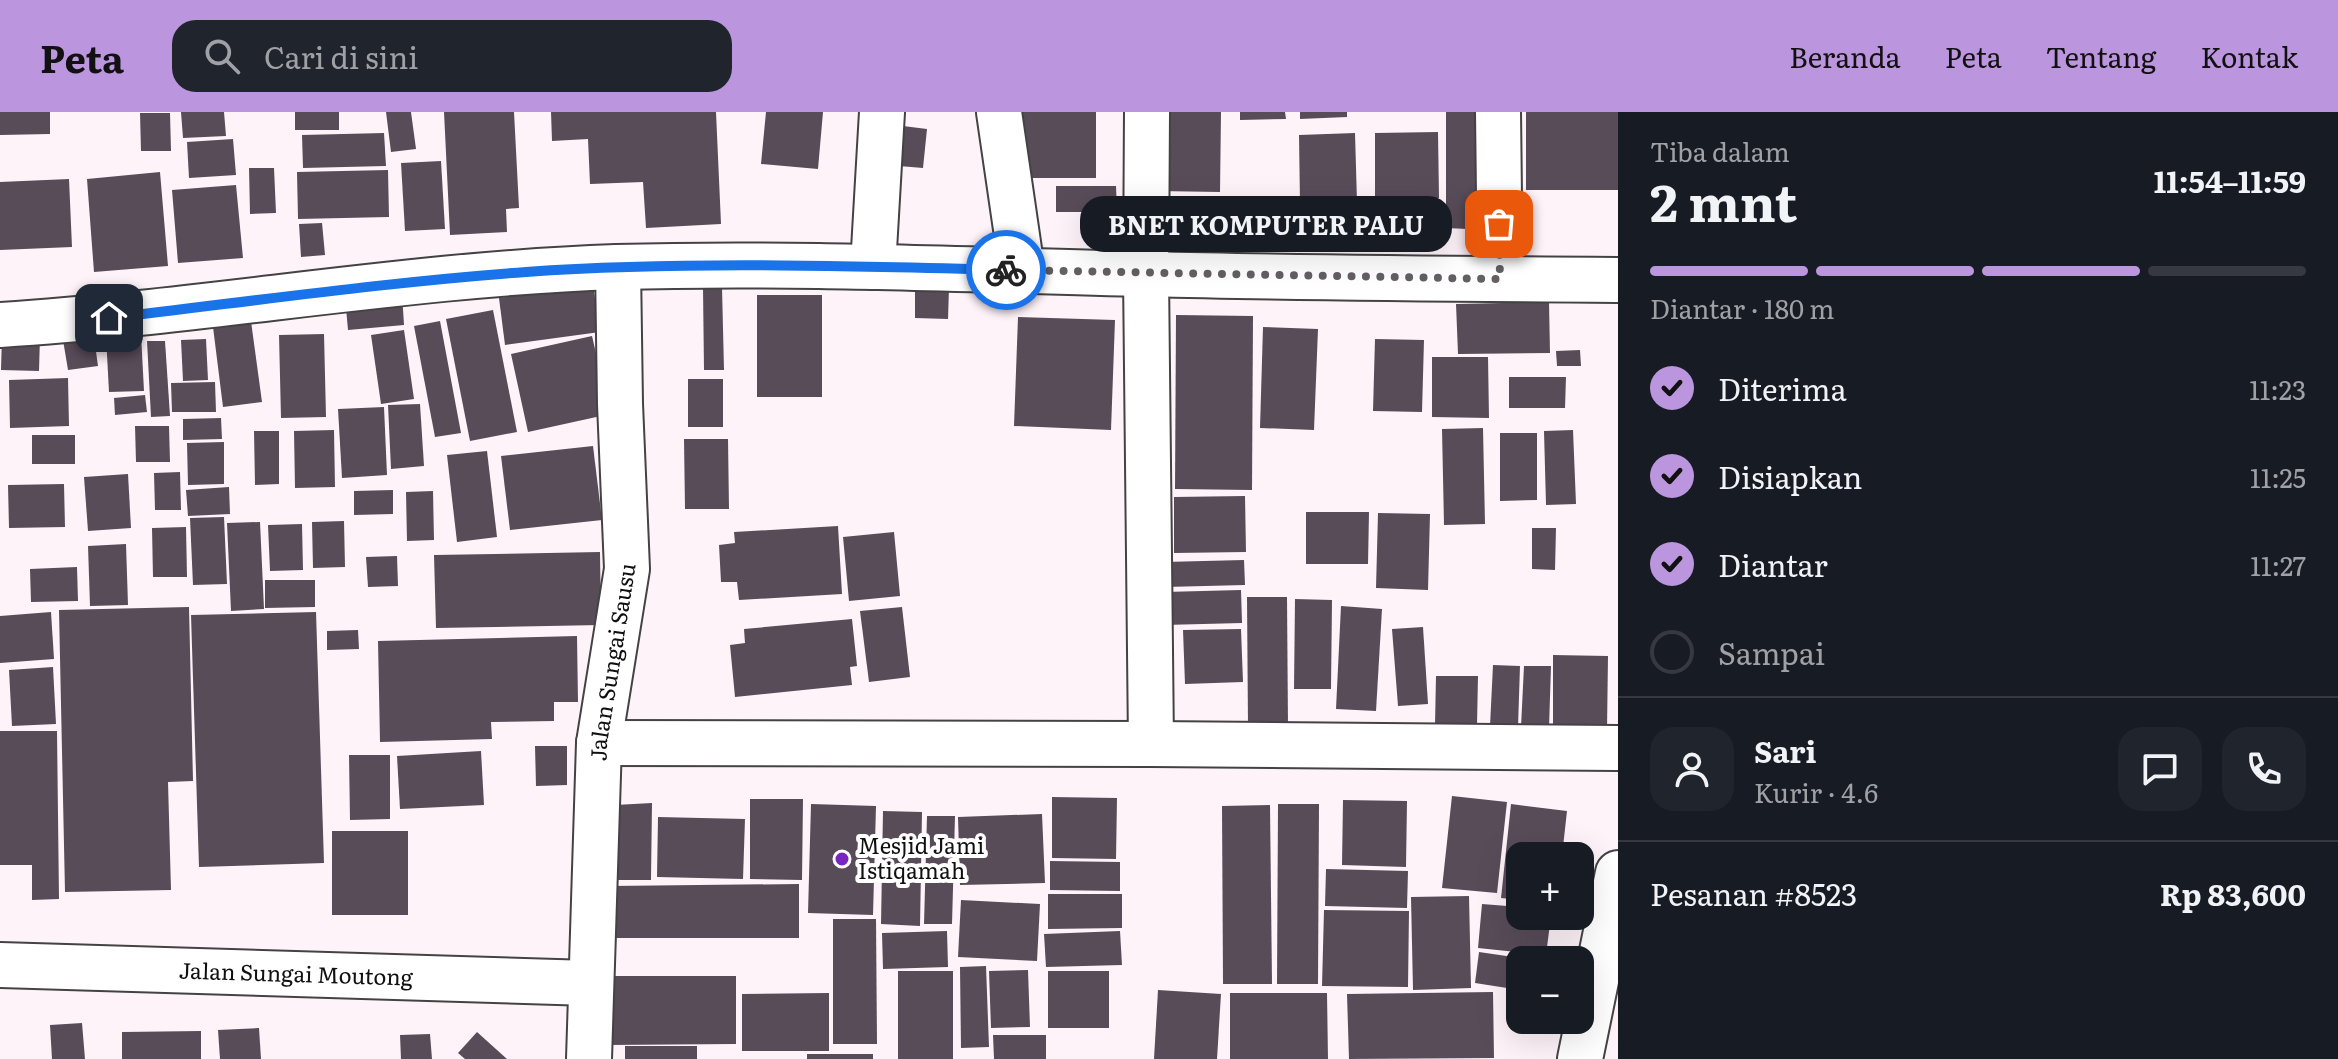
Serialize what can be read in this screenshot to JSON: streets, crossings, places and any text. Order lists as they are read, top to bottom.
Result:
{
  "streets": {
    "street": ["Jalan Sungai Sausu", "Jalan Sungai Moutong"]
  },
  "crossings": [
    ["Jalan Sungai Sausu", "Jalan Sungai Moutong"]
  ],
  "places": ["BNET KOMPUTER PALU", "Mesjid Jami Istiqamah"],
  "page": {
    "header": "Peta",
    "search": "Cari di sini",
    "nav": [
      "Beranda",
      "Peta",
      "Tentang",
      "Kontak"
    ],
    "heading": ["2 mnt", "Tiba dalam", "11:54–11:59"],
    "panel": [
      "Sari",
      "Kurir · 4.6",
      "Pesanan #8523",
      "Rp 83,600"
    ],
    "bubble": "BNET KOMPUTER PALU",
    "bar": "Diantar · 180 m",
    "list": [
      ["Diterima", "11:23"],
      ["Disiapkan", "11:25"],
      ["Diantar", "11:27"],
      "Sampai"
    ],
    "map_buttons": ["+", "−"]
  }
}
